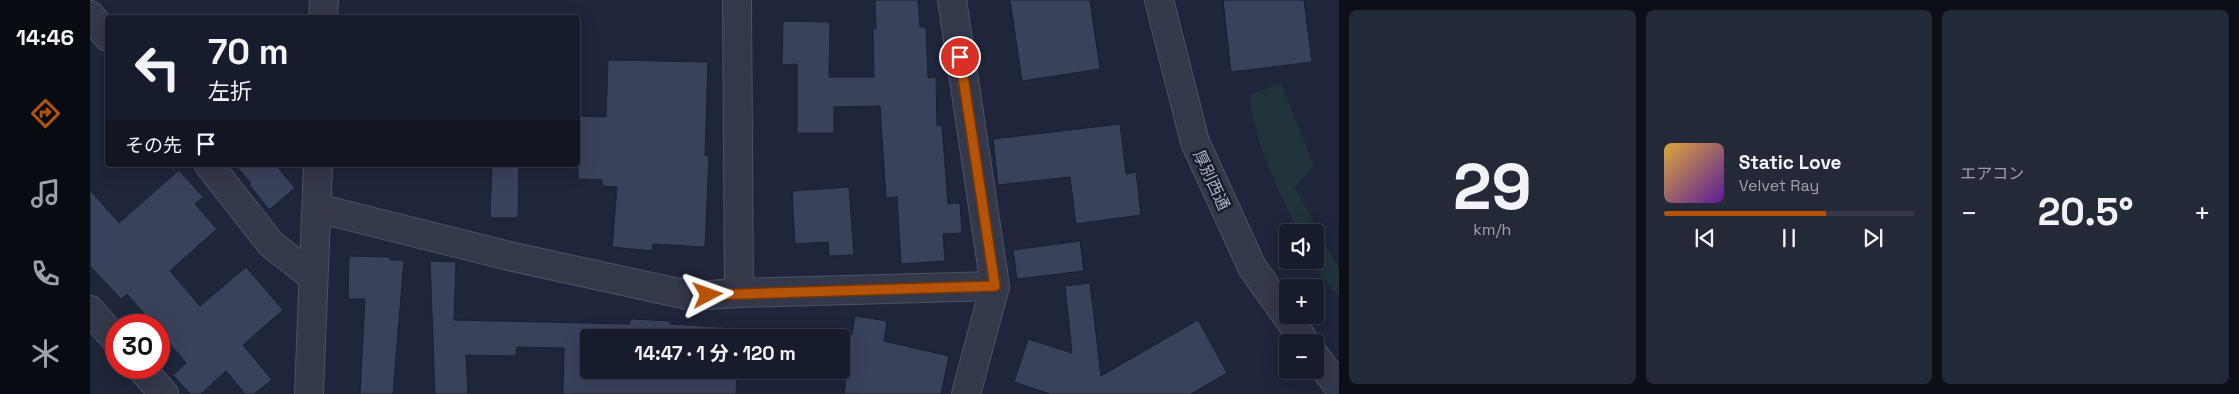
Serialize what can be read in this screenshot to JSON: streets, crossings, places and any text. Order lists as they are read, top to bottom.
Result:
{
  "streets": {
    "street": ["厚別西通"]
  },
  "page": {
    "tabs": "14:46",
    "tile": [
      ["29", "km/h"],
      "エアコン"
    ],
    "turn": ["70 m", "左折"],
    "then": "その先",
    "song": ["Static Love", "Velvet Ray"],
    "heat": ["−", "20.5°", "+"],
    "map_buttons": ["+", "−"],
    "limit": "30",
    "trip": "14:47 · 1 分 · 120 m"
  }
}
